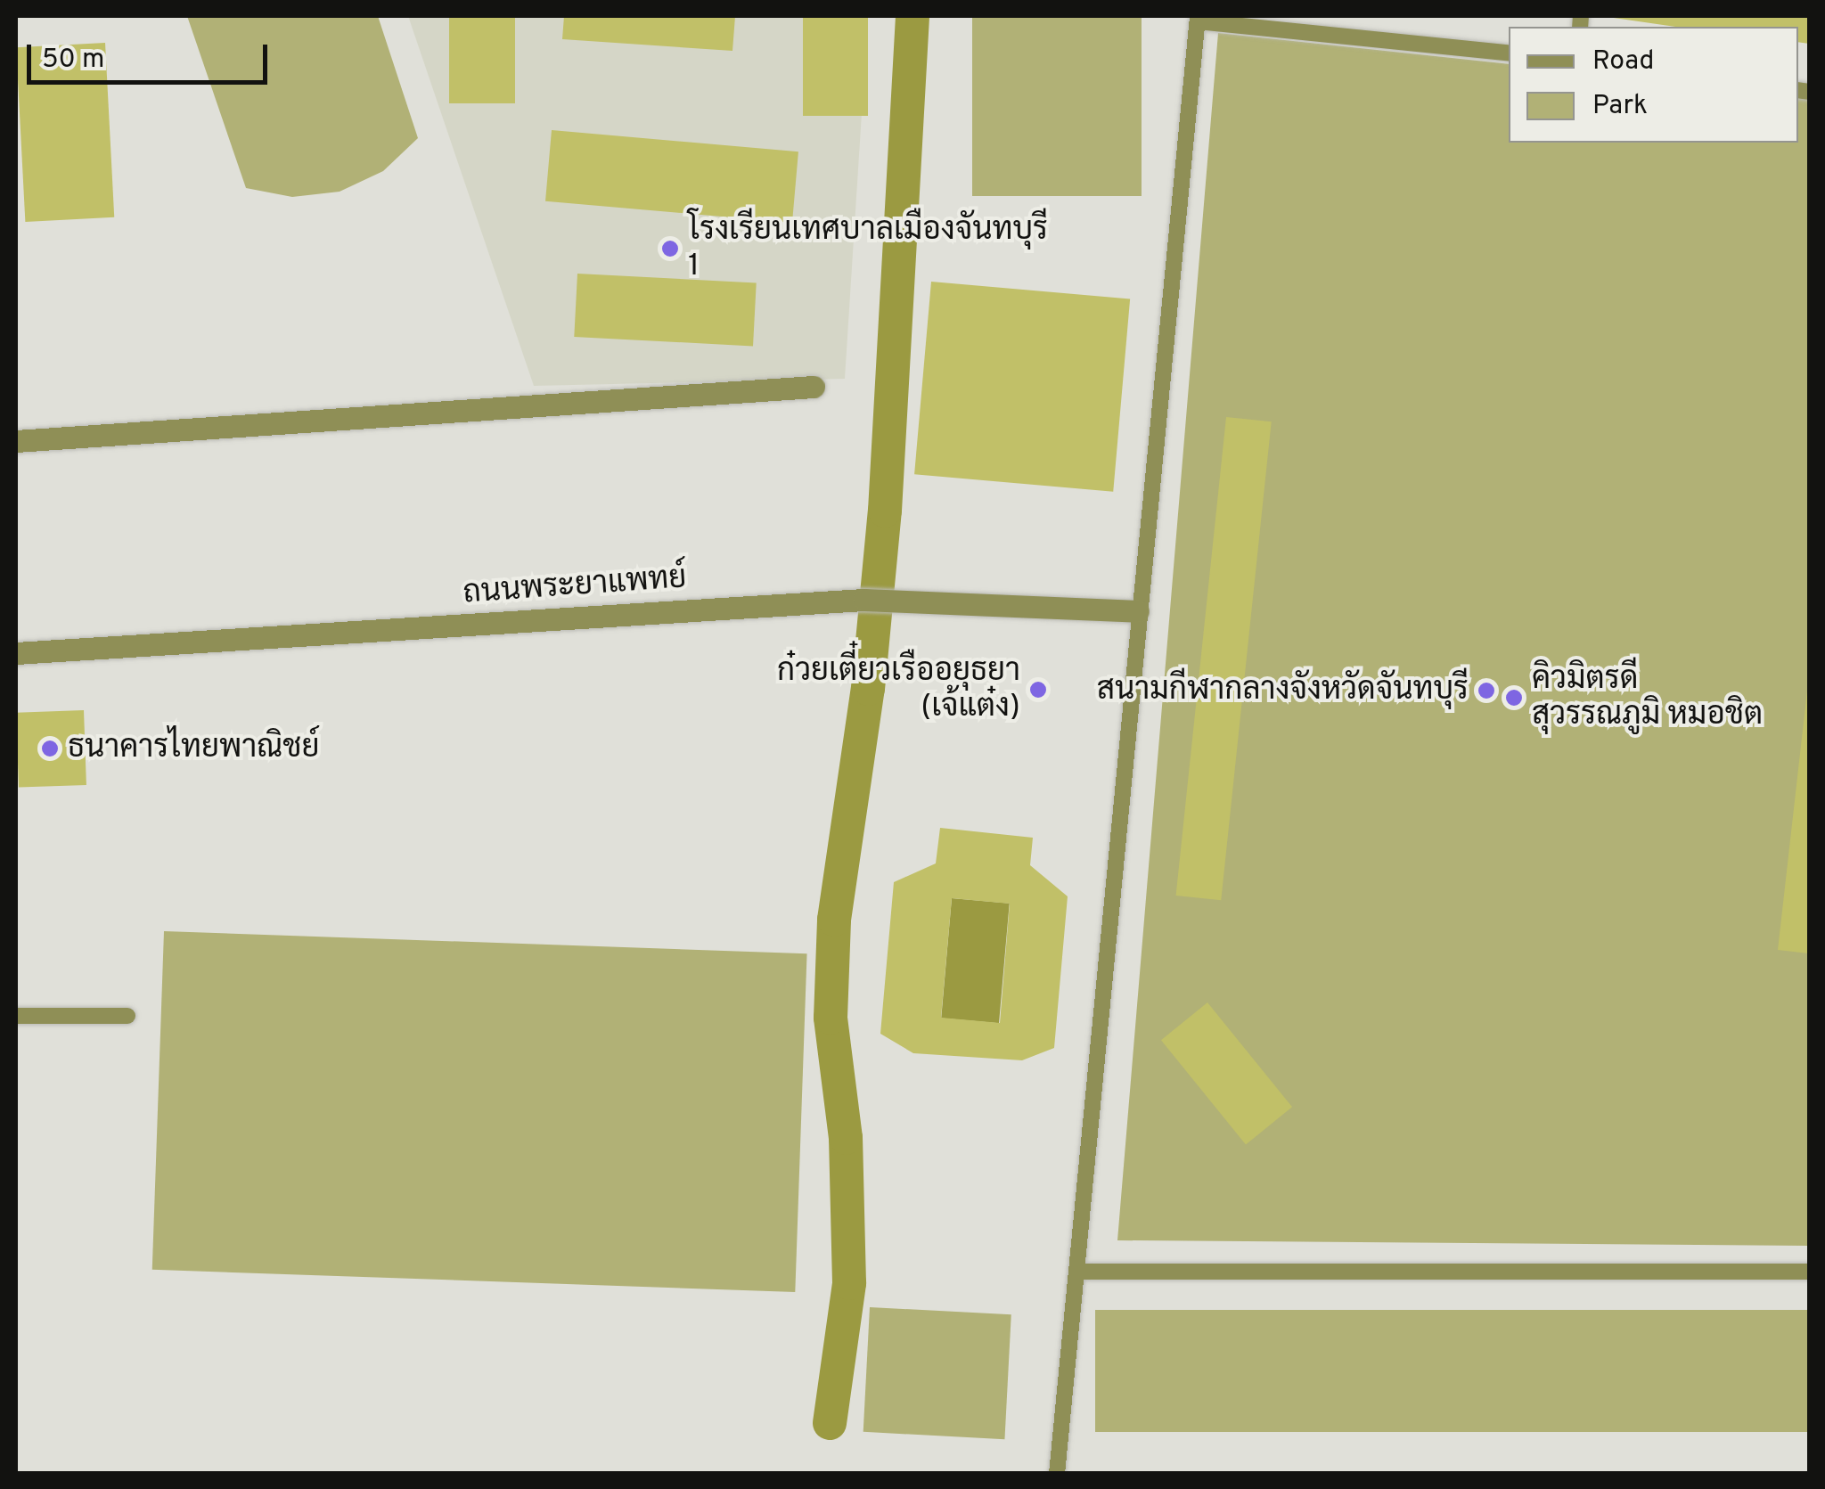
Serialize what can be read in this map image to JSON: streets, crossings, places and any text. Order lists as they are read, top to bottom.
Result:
{
  "streets": {
    "street": ["ถนนพระยาแพทย์"]
  },
  "places": [
    "โรงเรียนเทศบาลเมืองจันทบุรี 1",
    "ก๋วยเตี๋ยวเรืออยุธยา (เจ้แต๋ง)",
    "สนามกีฬากลางจังหวัดจันทบุรี",
    "คิวมิตรดี สุวรรณภูมิ หมอชิต",
    "ธนาคารไทยพาณิชย์"
  ],
  "legend": ["Road", "Park"],
  "scale_bar": "50 m"
}
